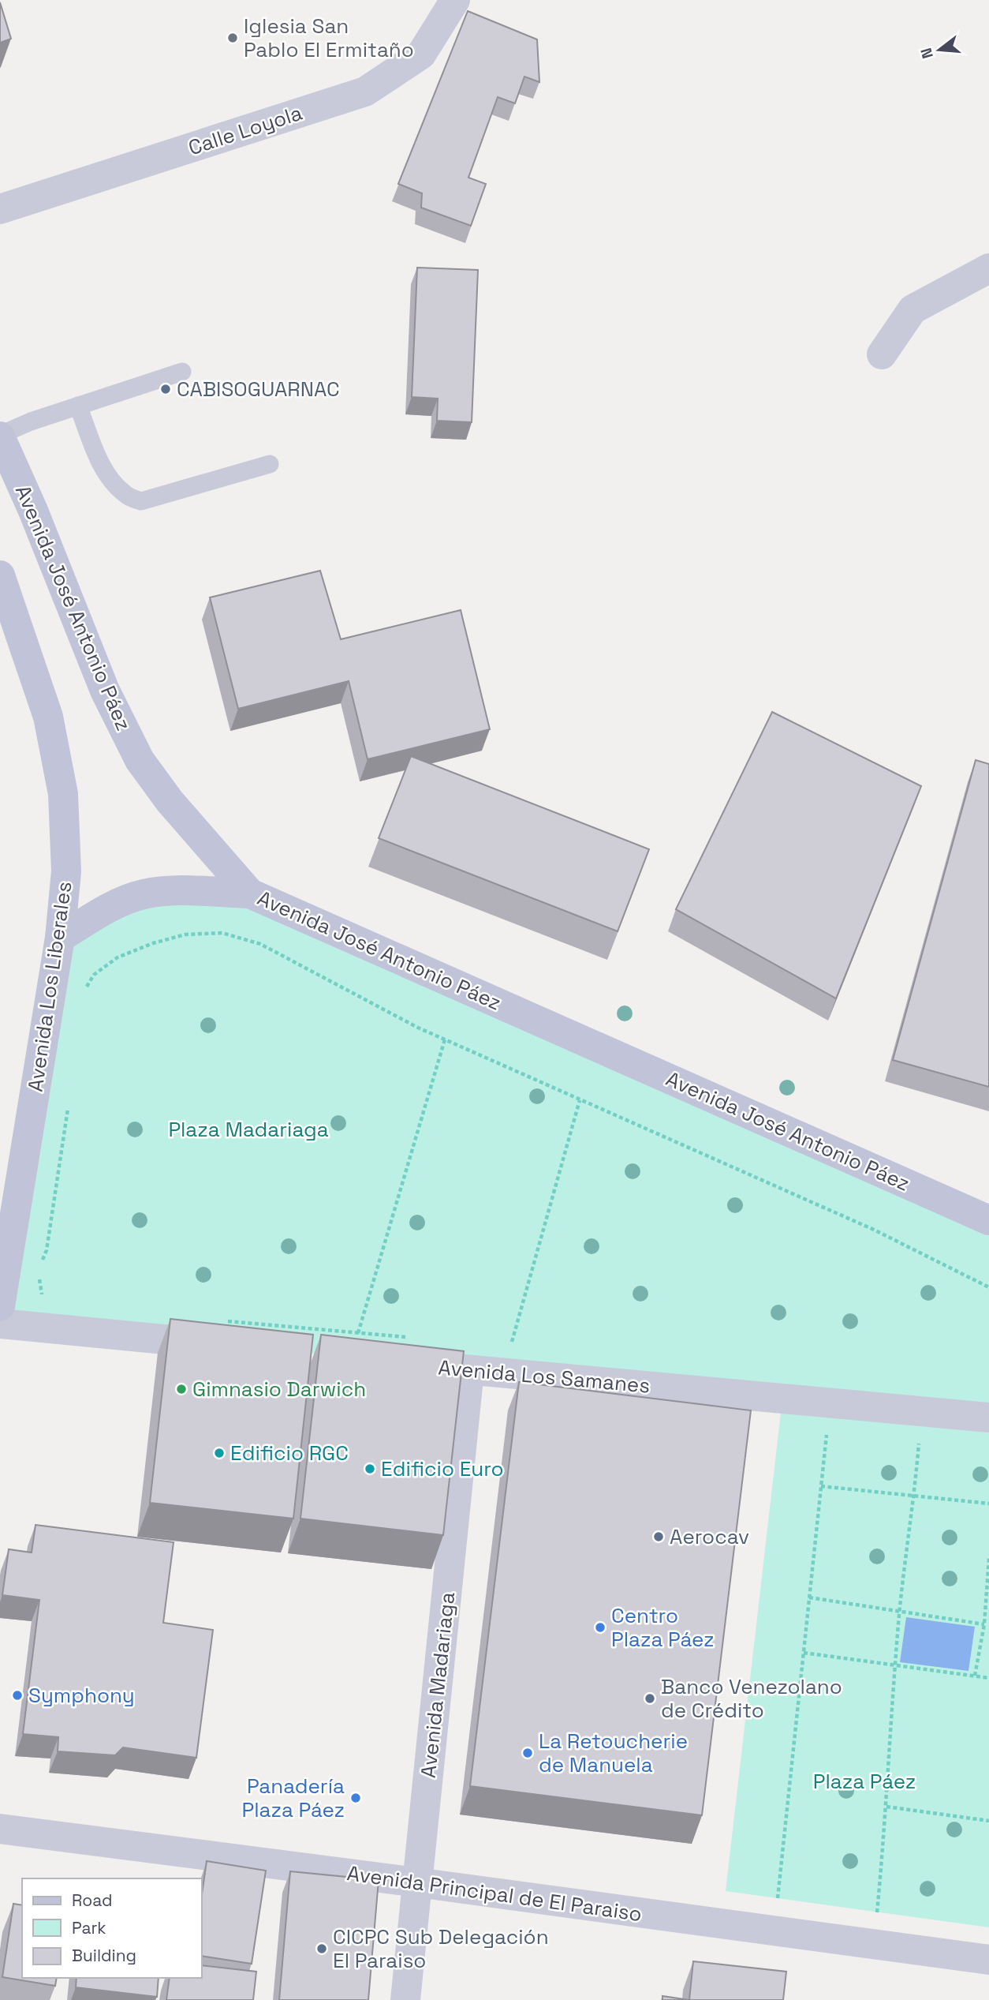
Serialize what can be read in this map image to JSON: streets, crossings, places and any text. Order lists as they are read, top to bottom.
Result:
{
  "streets": {
    "main road": ["Avenida José Antonio Páez", "Avenida Los Liberales"],
    "street": [
      "Calle Loyola",
      "Avenida Los Samanes",
      "Avenida Madariaga",
      "Avenida Principal de El Paraiso"
    ]
  },
  "crossings": [
    ["Avenida Los Samanes", "Avenida Madariaga"],
    ["Avenida Madariaga", "Avenida Principal de El Paraiso"]
  ],
  "parks": ["Plaza Madariaga", "Plaza Páez"],
  "places": [
    "Iglesia San Pablo El Ermitaño",
    "CABISOGUARNAC",
    "Gimnasio Darwich",
    "Edificio RGC",
    "Edificio Euro",
    "Aerocav",
    "Centro Plaza Páez",
    "Symphony",
    "Banco Venezolano de Crédito",
    "La Retoucherie de Manuela",
    "Panadería Plaza Páez",
    "CICPC Sub Delegación El Paraiso"
  ],
  "legend": ["Road", "Park", "Building"],
  "north": "left"
}
